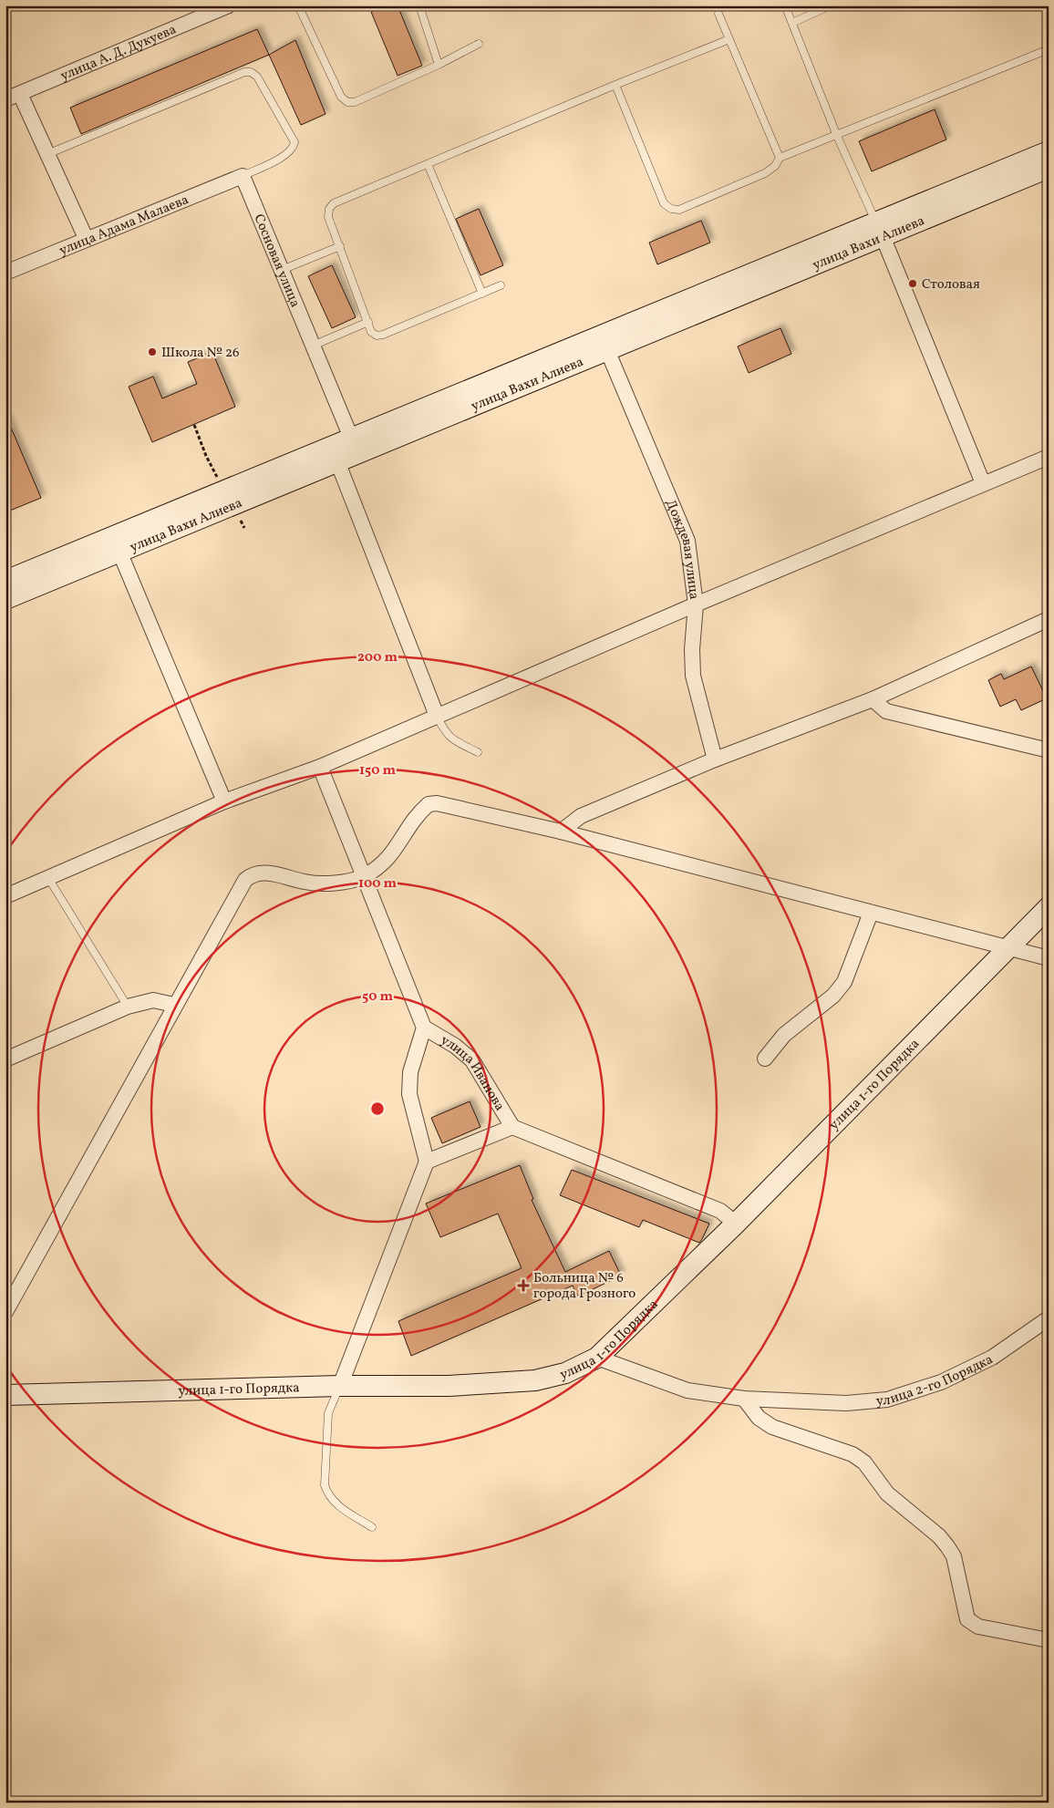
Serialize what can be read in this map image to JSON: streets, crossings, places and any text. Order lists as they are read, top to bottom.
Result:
{
  "streets": {
    "main road": ["улица Вахи Алиева", "улица 1-го Порядка"],
    "street": [
      "улица А. Д. Дукуева",
      "улица Адама Малаева",
      "Сосновая улица",
      "Дождевая улица",
      "улица Иванова",
      "улица 2-го Порядка"
    ]
  },
  "crossings": [
    ["улица Адама Малаева", "Сосновая улица"],
    ["улица Вахи Алиева", "Сосновая улица"],
    ["улица Вахи Алиева", "Дождевая улица"],
    ["улица 1-го Порядка", "улица 2-го Порядка"]
  ],
  "places": {
    "other": ["Столовая", "Школа № 26"],
    "health": ["Больница № 6 города Грозного"]
  },
  "rings": [
    "200 m",
    "150 m",
    "100 m",
    "50 m"
  ]
}
